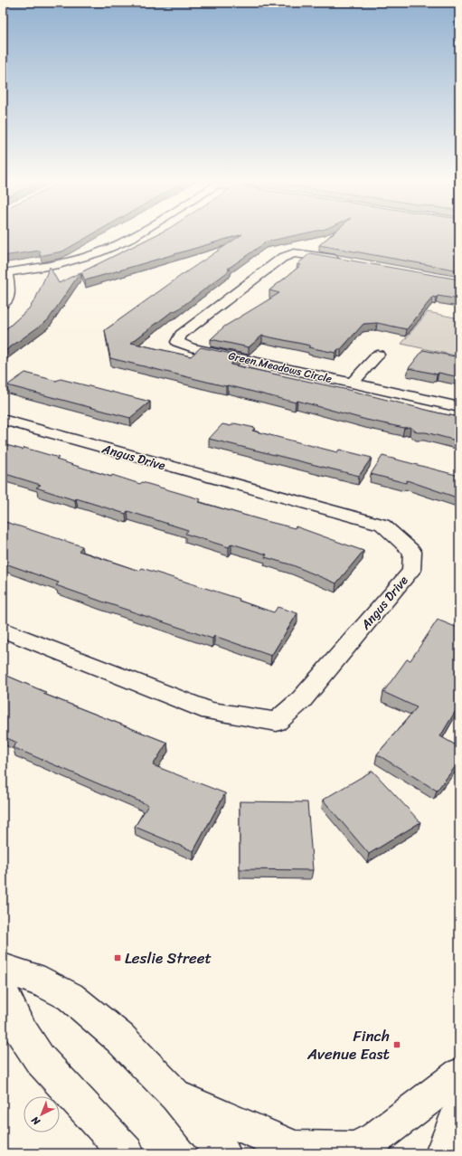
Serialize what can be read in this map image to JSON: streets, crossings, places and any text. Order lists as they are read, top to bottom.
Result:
{
  "streets": {
    "street": ["Green Meadows Circle", "Angus Drive"]
  },
  "places": {
    "transit": ["Leslie Street", "Finch Avenue East"]
  },
  "north": "bottom left"
}
